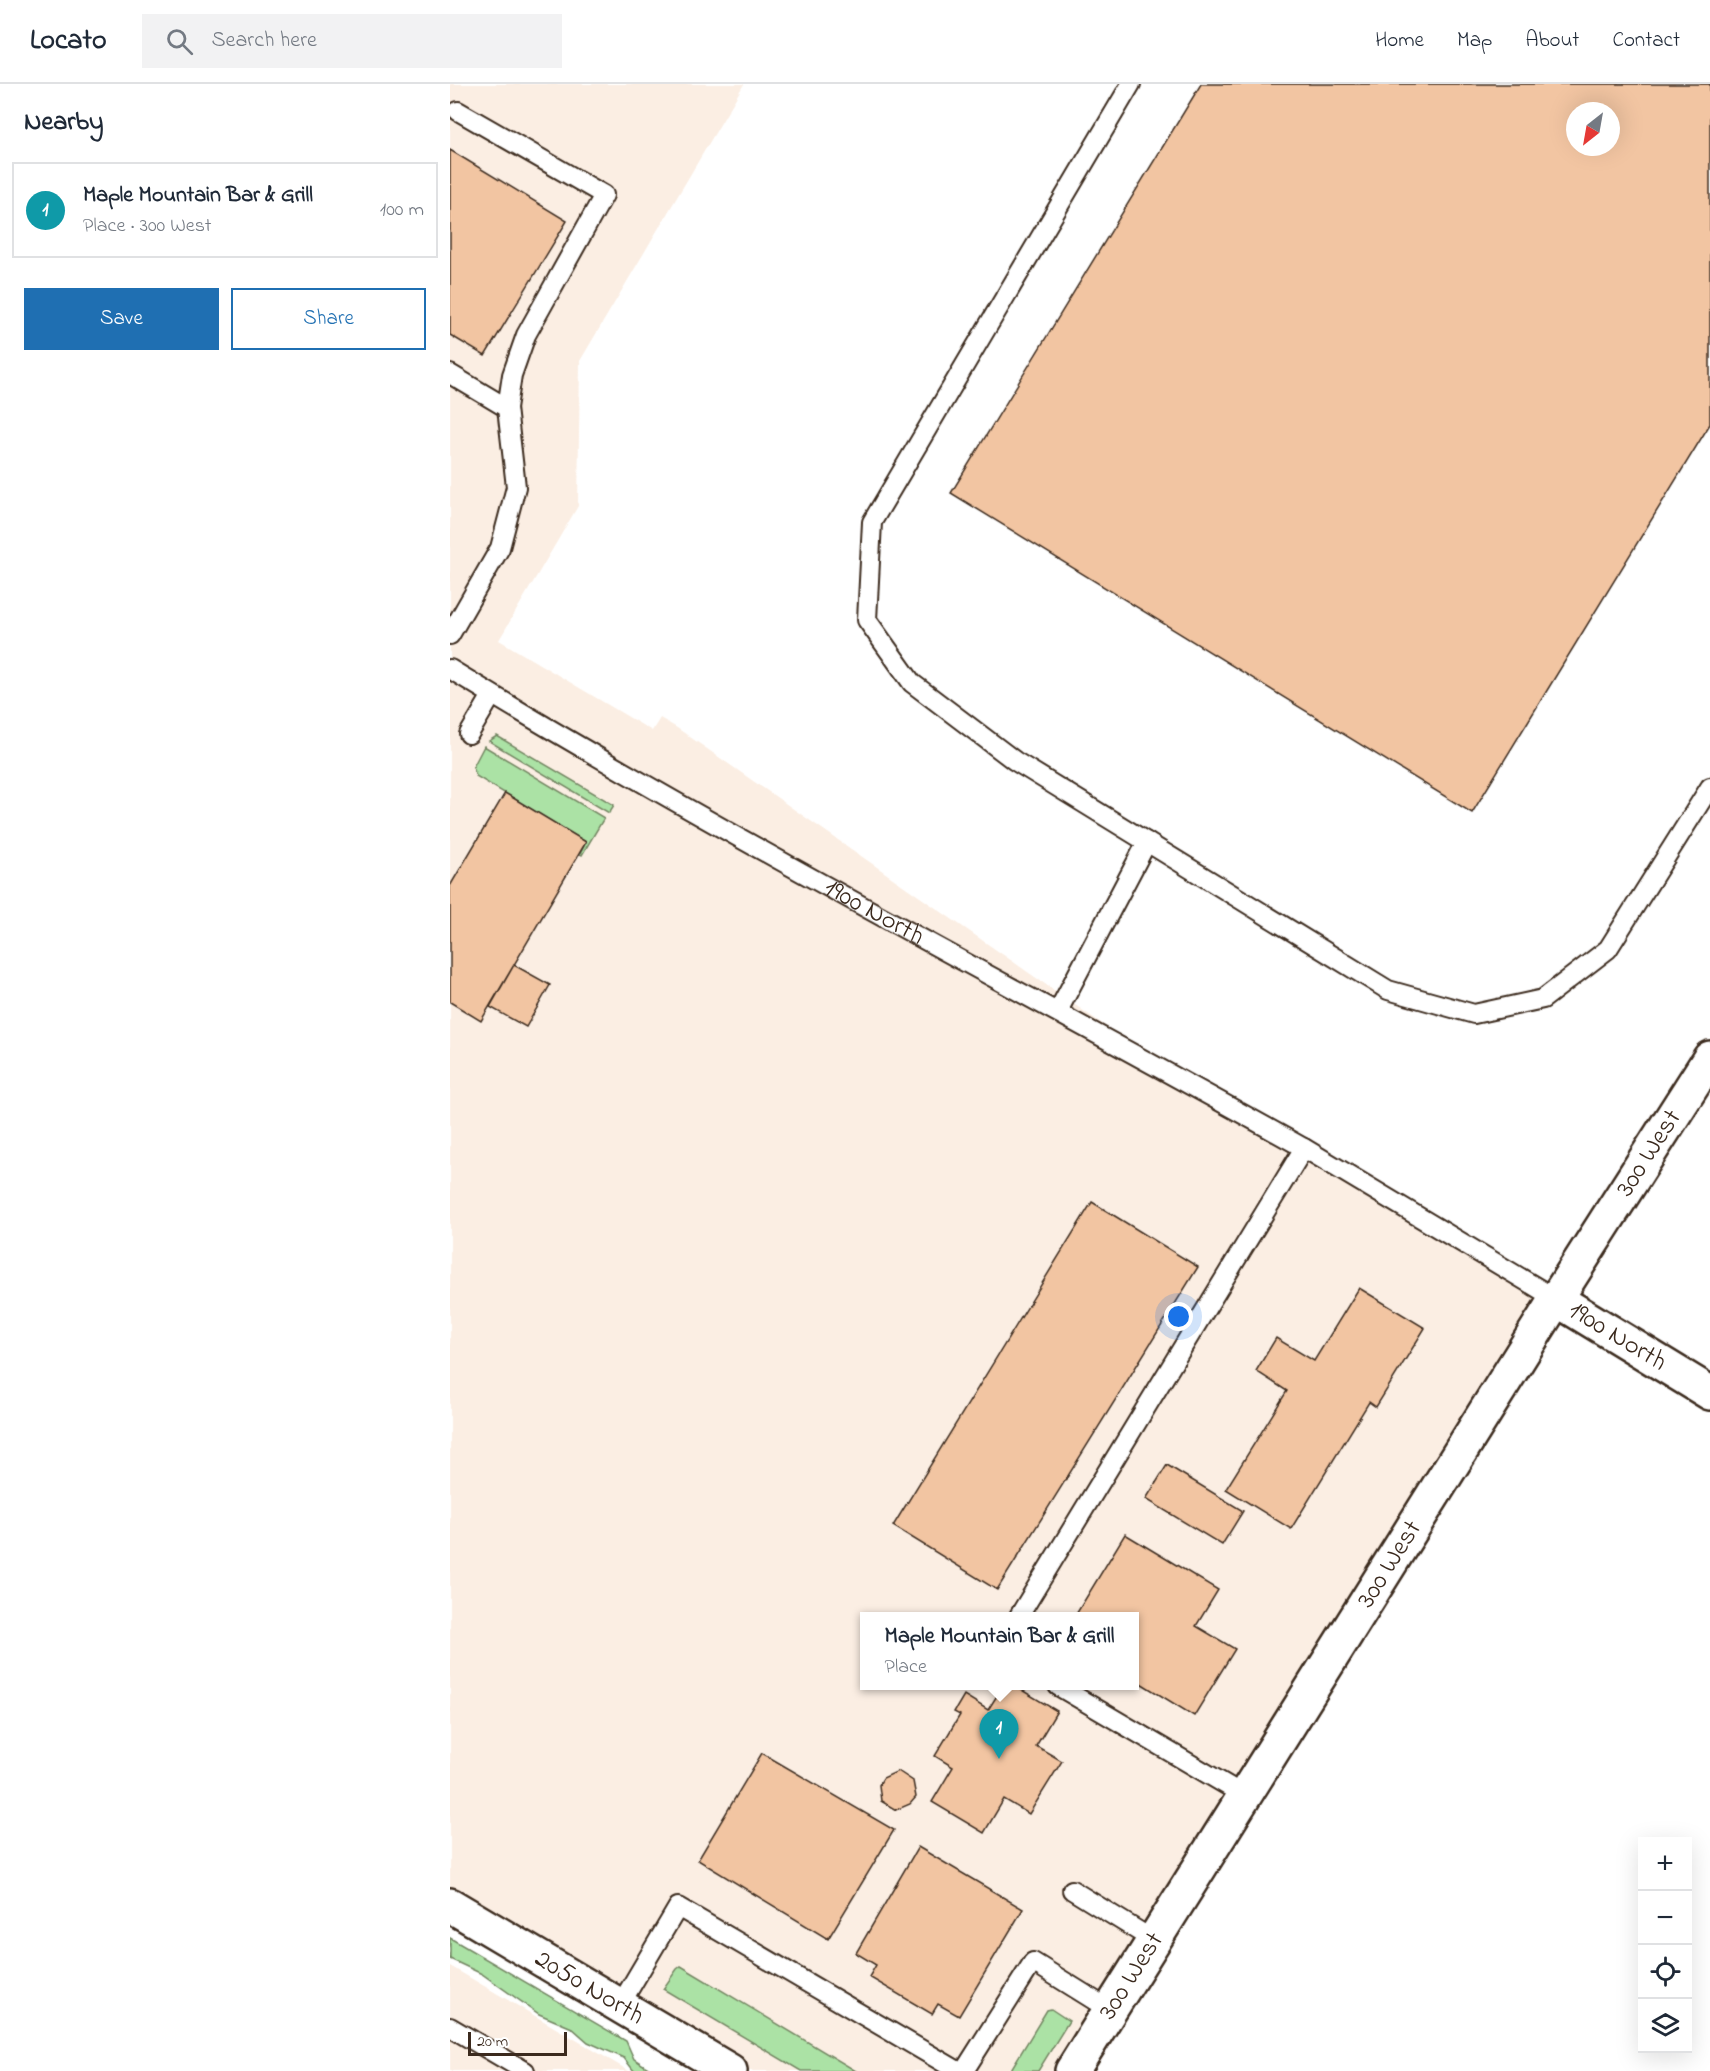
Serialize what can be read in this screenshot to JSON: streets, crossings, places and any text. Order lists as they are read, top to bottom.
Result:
{
  "streets": {
    "street": ["1900 North", "300 West", "2050 North"]
  },
  "crossings": [
    ["1900 North", "300 West"]
  ],
  "scale_bar": "20 m",
  "north": "bottom left",
  "page": {
    "header": "Locato",
    "search": "Search here",
    "nav": [
      "Home",
      "Map",
      "About",
      "Contact"
    ],
    "heading": "Nearby",
    "list": [
      {
        "mark": "1",
        "name": "Maple Mountain Bar & Grill",
        "note": "Place · 300 West",
        "value": "100 m"
      }
    ],
    "buttons": ["Save", "Share"],
    "popup": ["Maple Mountain Bar & Grill", "Place"],
    "pins": "1",
    "map_buttons": ["+", "−"],
    "scale": "20 m"
  }
}
